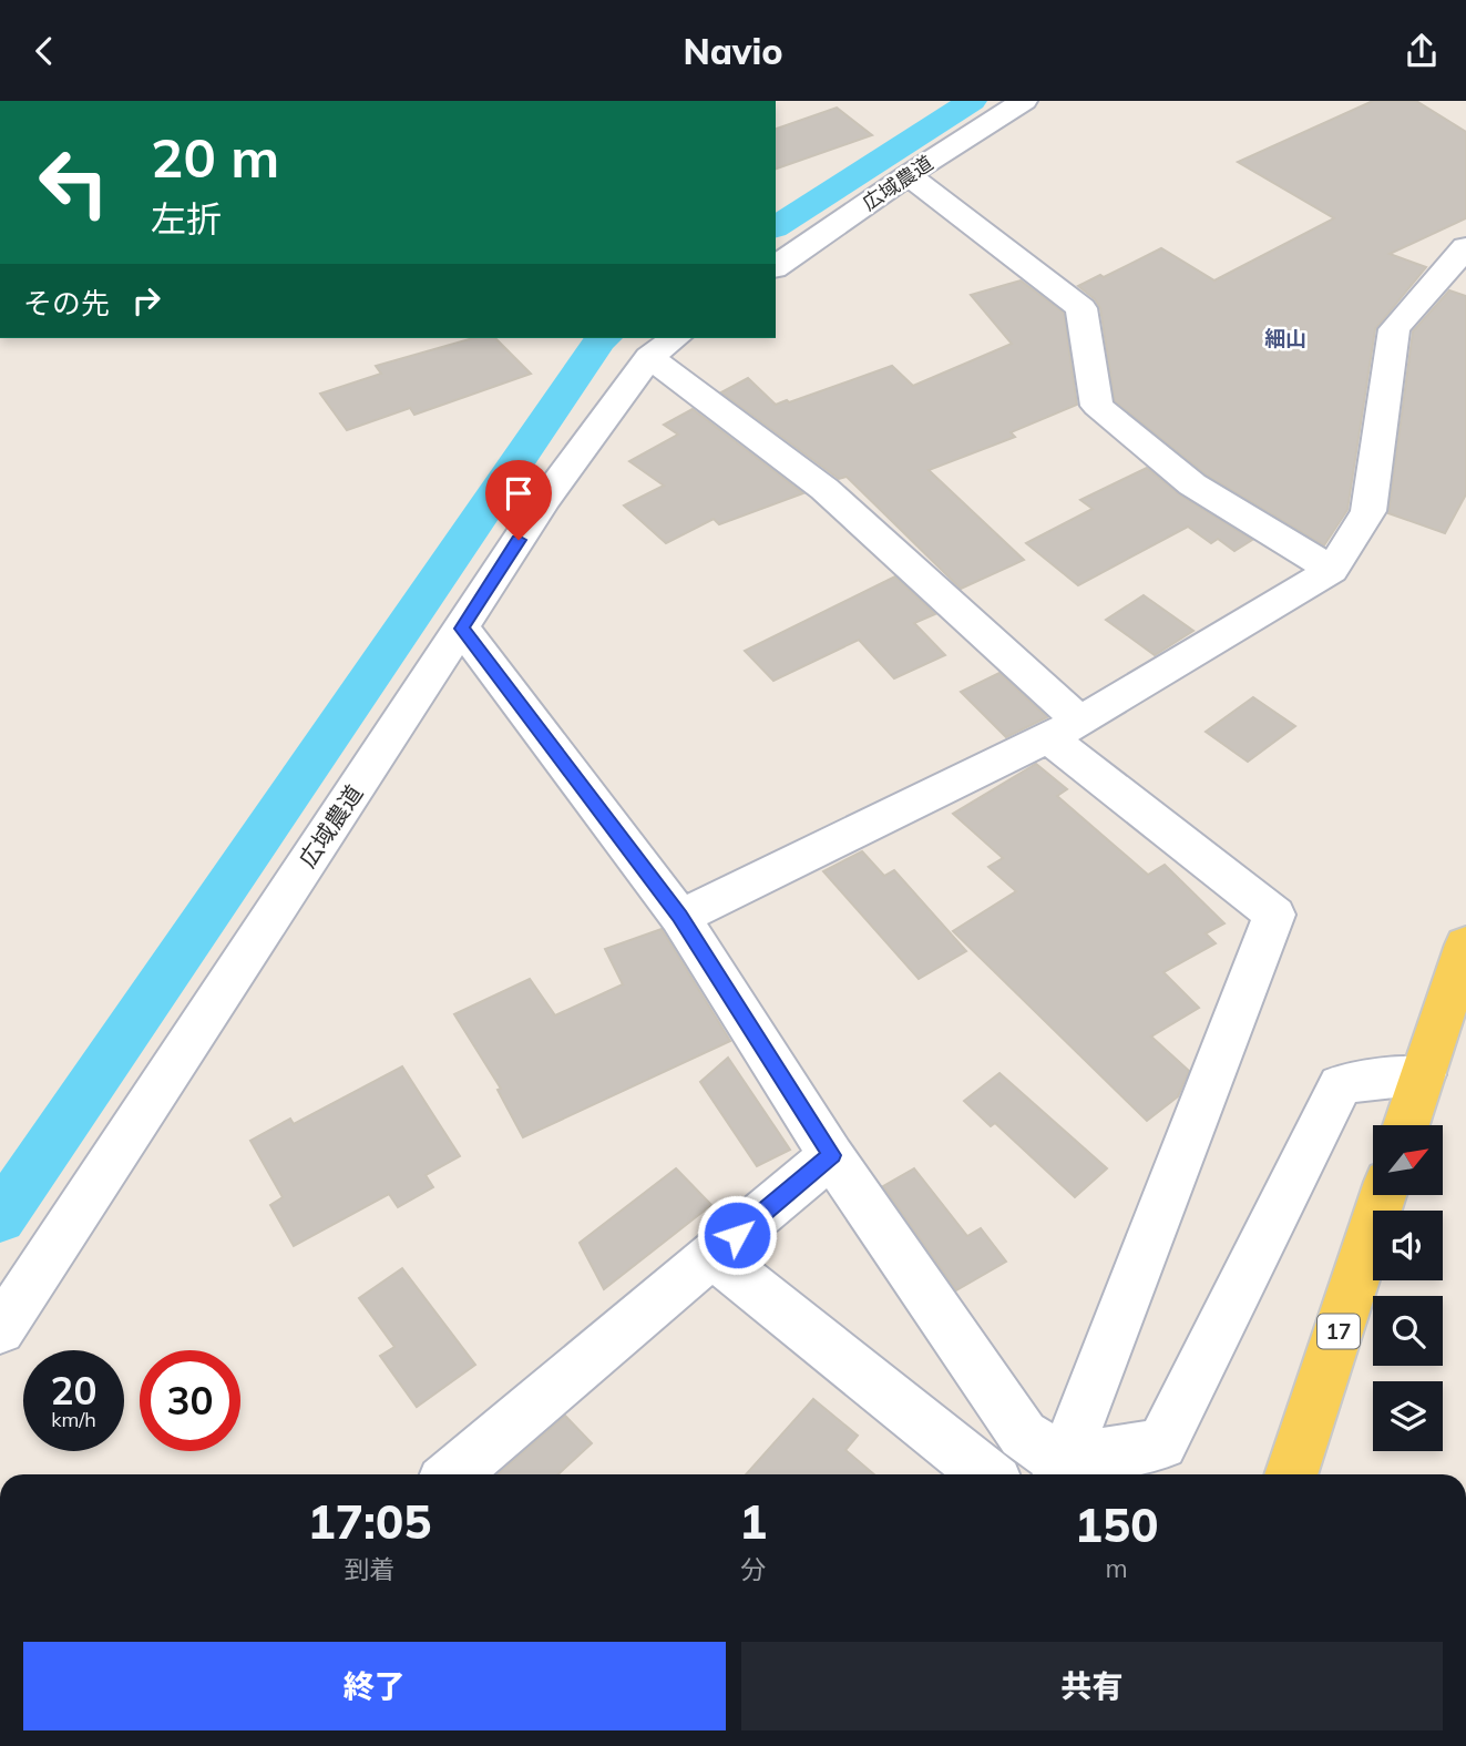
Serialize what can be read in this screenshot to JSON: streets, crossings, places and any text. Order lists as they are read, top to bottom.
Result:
{
  "streets": {
    "main road": ["17"],
    "street": ["広域農道"]
  },
  "districts": ["細山"],
  "north": "top right",
  "page": {
    "header": "Navio",
    "turn": ["20 m", "左折"],
    "then": "その先",
    "speed": "20 km/h",
    "limit": "30",
    "eta": [
      "17:05",
      "到着",
      "1",
      "分",
      "150",
      "m"
    ],
    "buttons": ["終了", "共有"]
  }
}
